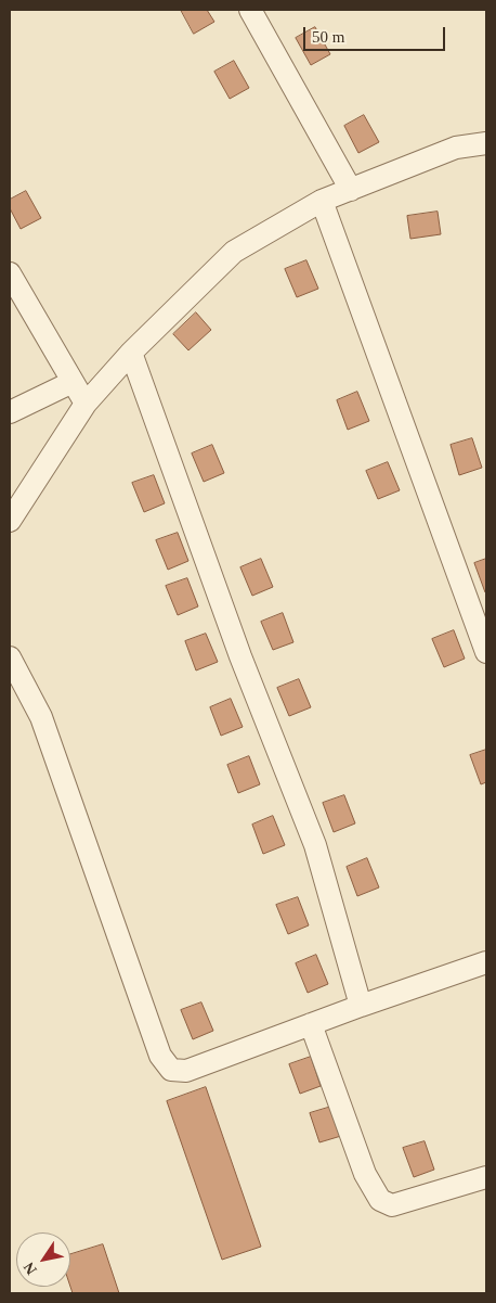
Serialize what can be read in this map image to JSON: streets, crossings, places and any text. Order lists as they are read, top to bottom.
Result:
{
  "scale_bar": "50 m",
  "north": "bottom left"
}
